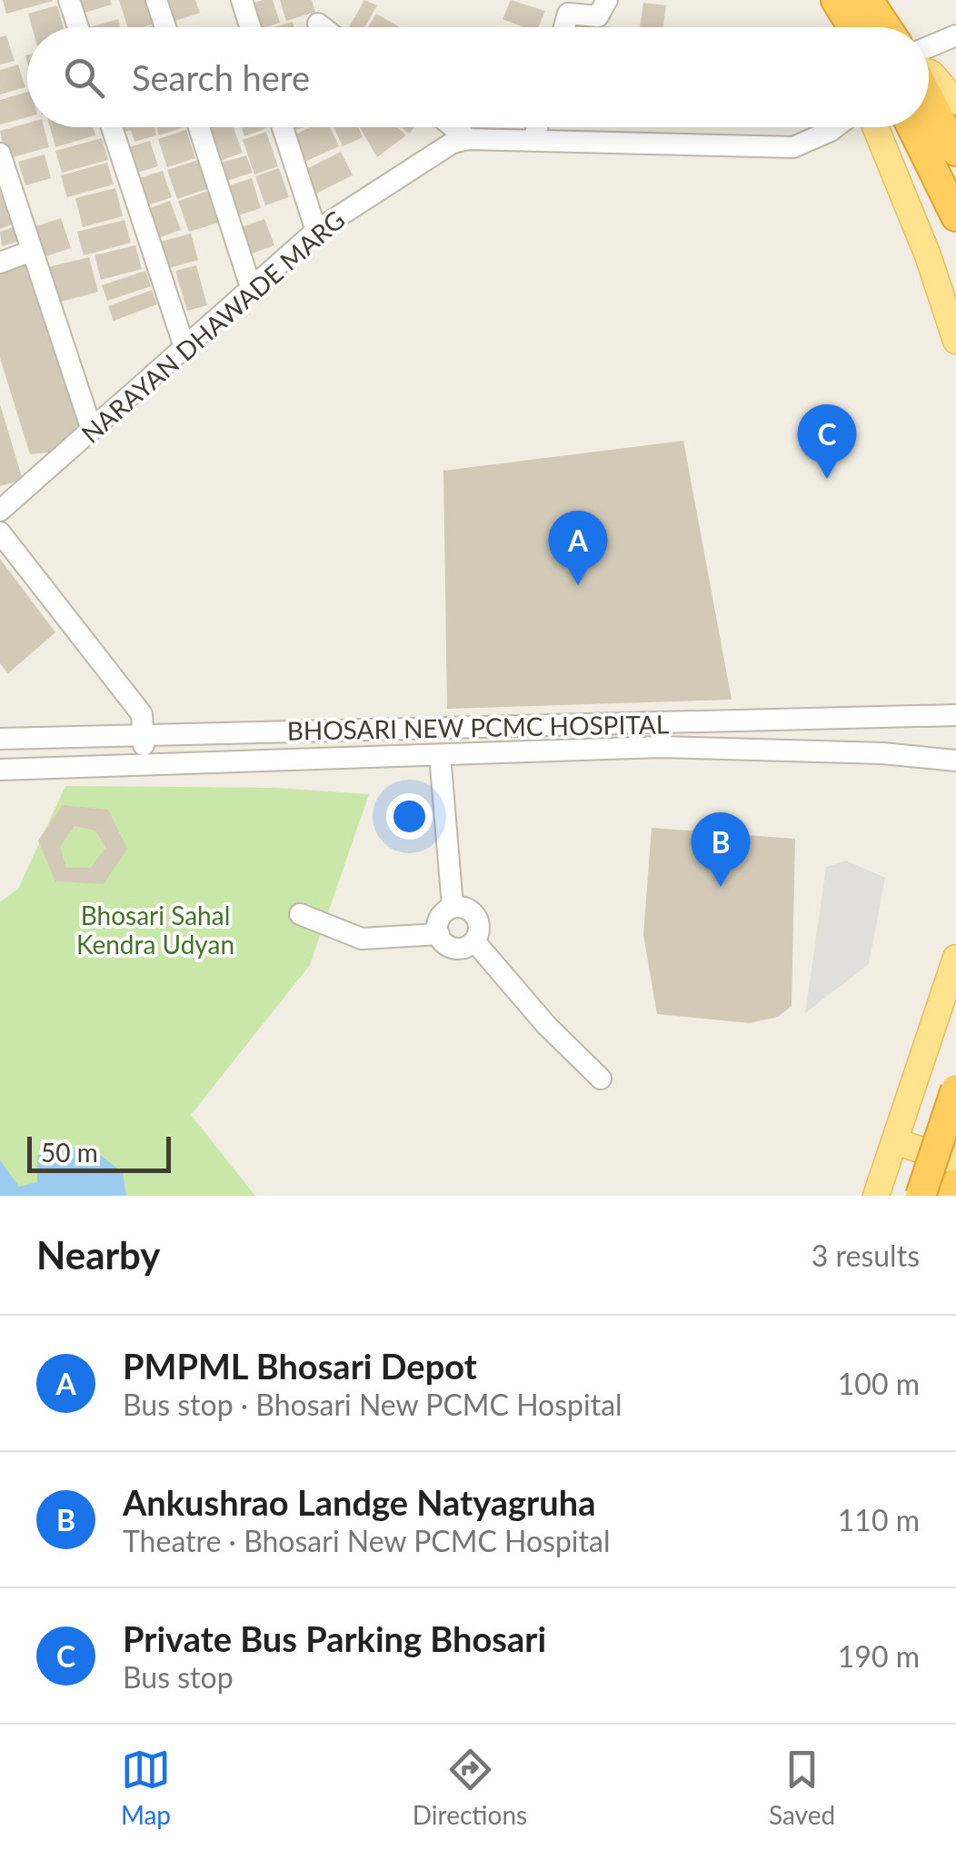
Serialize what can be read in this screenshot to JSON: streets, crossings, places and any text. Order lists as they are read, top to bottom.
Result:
{
  "streets": {
    "street": ["NARAYAN DHAWADE MARG", "BHOSARI NEW PCMC HOSPITAL"]
  },
  "parks": ["Bhosari Sahal Kendra Udyan"],
  "scale_bar": "50 m",
  "page": {
    "search": "Search here",
    "pins": ["C", "A", "B"],
    "scale": "50 m",
    "heading": ["Nearby", "3 results"],
    "list": [
      {
        "mark": "A",
        "name": "PMPML Bhosari Depot",
        "note": "Bus stop · Bhosari New PCMC Hospital",
        "value": "100 m"
      },
      {
        "mark": "B",
        "name": "Ankushrao Landge Natyagruha",
        "note": "Theatre · Bhosari New PCMC Hospital",
        "value": "110 m"
      },
      {
        "mark": "C",
        "name": "Private Bus Parking Bhosari",
        "note": "Bus stop",
        "value": "190 m"
      }
    ],
    "nav": ["Map", "Directions", "Saved"]
  }
}
